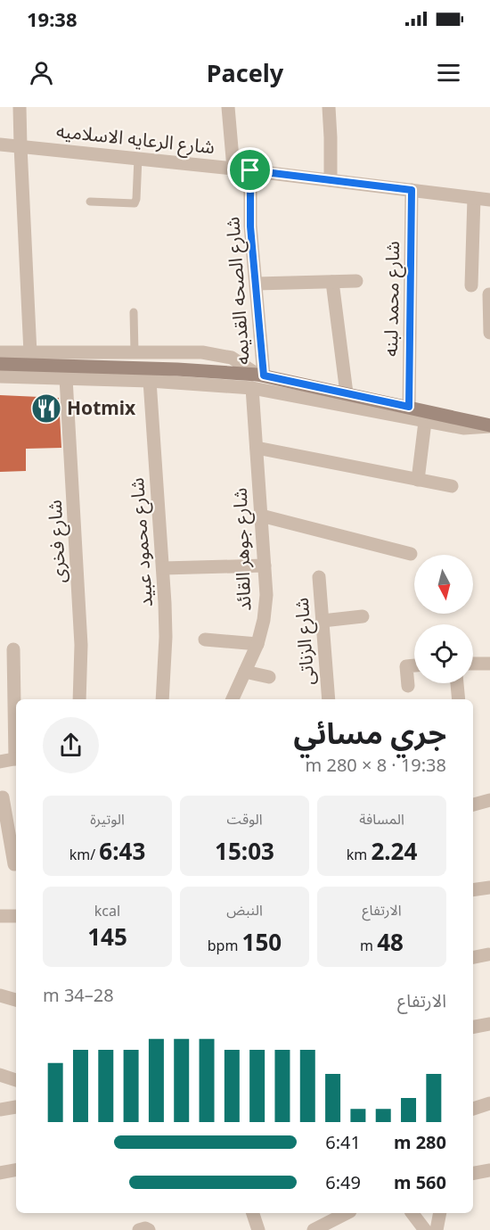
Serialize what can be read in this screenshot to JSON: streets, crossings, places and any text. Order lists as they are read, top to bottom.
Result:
{
  "streets": {
    "street": [
      "شارع الرعايه الاسلاميه",
      "شارع الصحه القديمه",
      "شارع محمد لبنه",
      "شارع فخرى",
      "شارع محمود عبيد",
      "شارع جوهر القائد",
      "شارع الزناتى"
    ]
  },
  "crossings": [
    ["شارع الرعايه الاسلاميه", "شارع الصحه القديمه"],
    ["شارع الرعايه الاسلاميه", "شارع محمد لبنه"]
  ],
  "places": {
    "restaurant": ["Hotmix"]
  },
  "north": "bottom",
  "page": {
    "status": "19:38",
    "header": "Pacely",
    "heading": ["جري مسائي", "19:38 · 8 × 280 m"],
    "stats": [
      ["المسافة", "2.24 km"],
      ["الوقت", "15:03"],
      ["الوتيرة", "6:43 /km"],
      ["الارتفاع", "48 m"],
      ["النبض", "150 bpm"],
      ["kcal", "145"]
    ],
    "chart": ["الارتفاع", "28–34 m"],
    "list": [
      {
        "name": "280 m",
        "note": "6:41"
      },
      {
        "name": "560 m",
        "note": "6:49"
      }
    ]
  }
}
